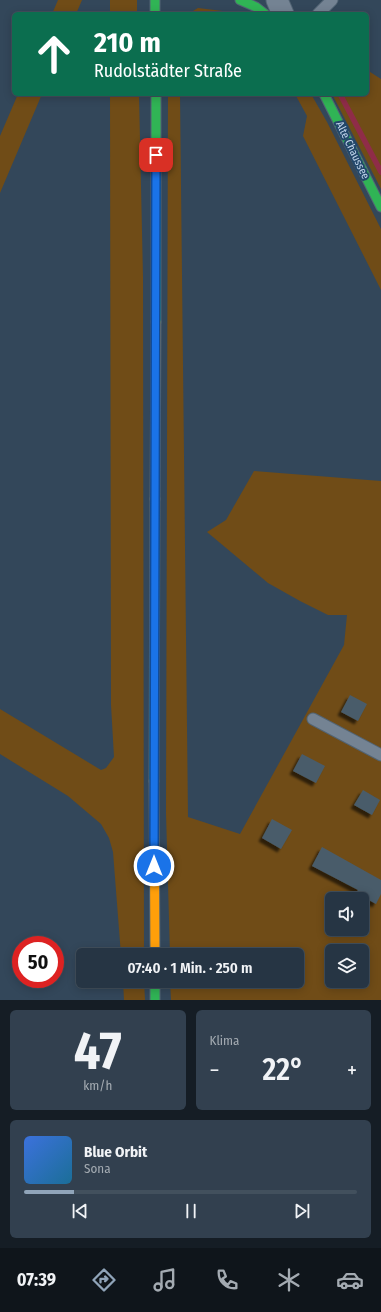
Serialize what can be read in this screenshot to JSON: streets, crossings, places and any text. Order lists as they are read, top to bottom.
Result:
{
  "streets": {
    "main road": ["Alte Chaussee"]
  },
  "page": {
    "turn": ["210 m", "Rudolstädter Straße"],
    "limit": "50",
    "trip": "07:40 · 1 Min. · 250 m",
    "tile": [
      ["47", "km/h"],
      "Klima"
    ],
    "heat": ["−", "22°", "+"],
    "song": ["Blue Orbit", "Sona"],
    "tabs": "07:39"
  }
}
